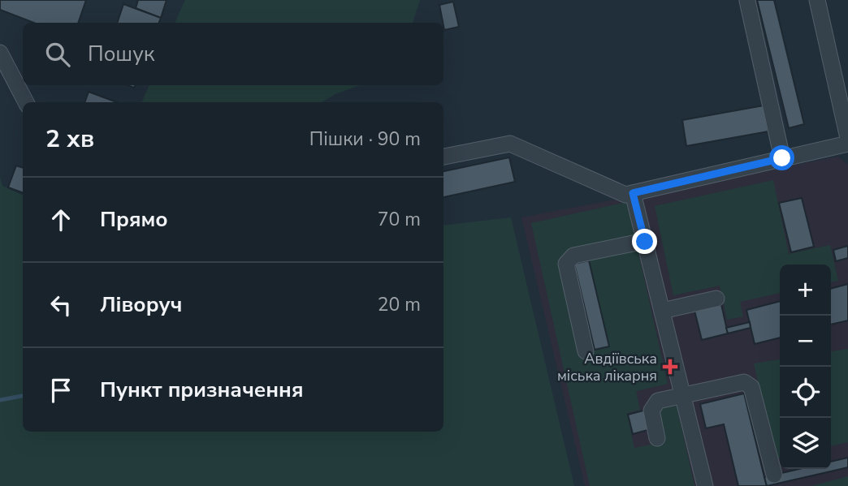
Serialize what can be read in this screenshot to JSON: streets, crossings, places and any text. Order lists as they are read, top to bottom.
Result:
{
  "places": {
    "health": ["Авдіївська міська лікарня"]
  },
  "page": {
    "search": "Пошук",
    "heading": ["2 хв", "Пішки · 90 m"],
    "list": [
      ["Прямо", "70 m"],
      ["Ліворуч", "20 m"],
      "Пункт призначення"
    ],
    "map_buttons": ["+", "−"]
  }
}
